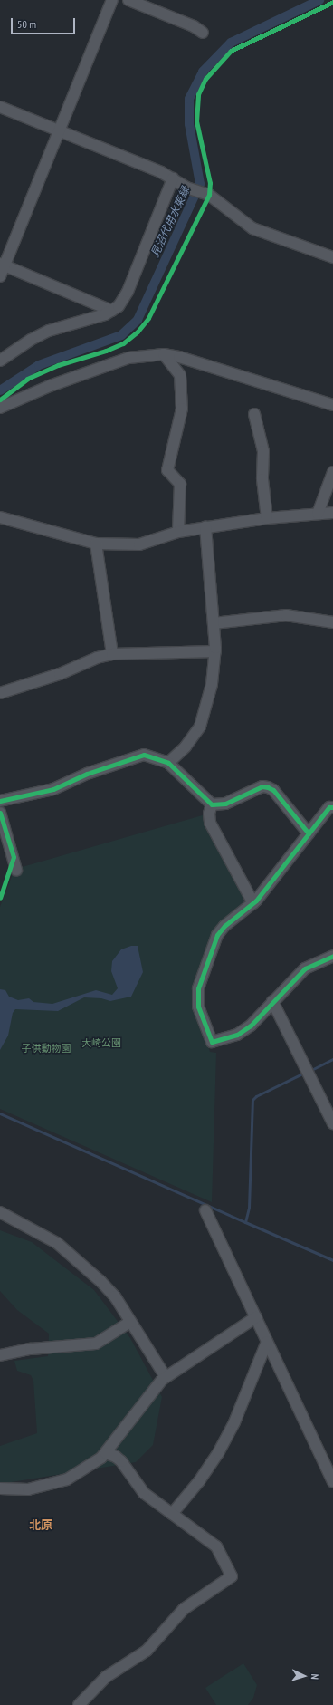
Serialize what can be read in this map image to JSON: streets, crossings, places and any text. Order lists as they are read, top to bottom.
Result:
{
  "districts": ["北原"],
  "water": ["見沼代用水東縁"],
  "parks": ["大崎公園", "子供動物園"],
  "scale_bar": "50 m",
  "north": "right"
}
